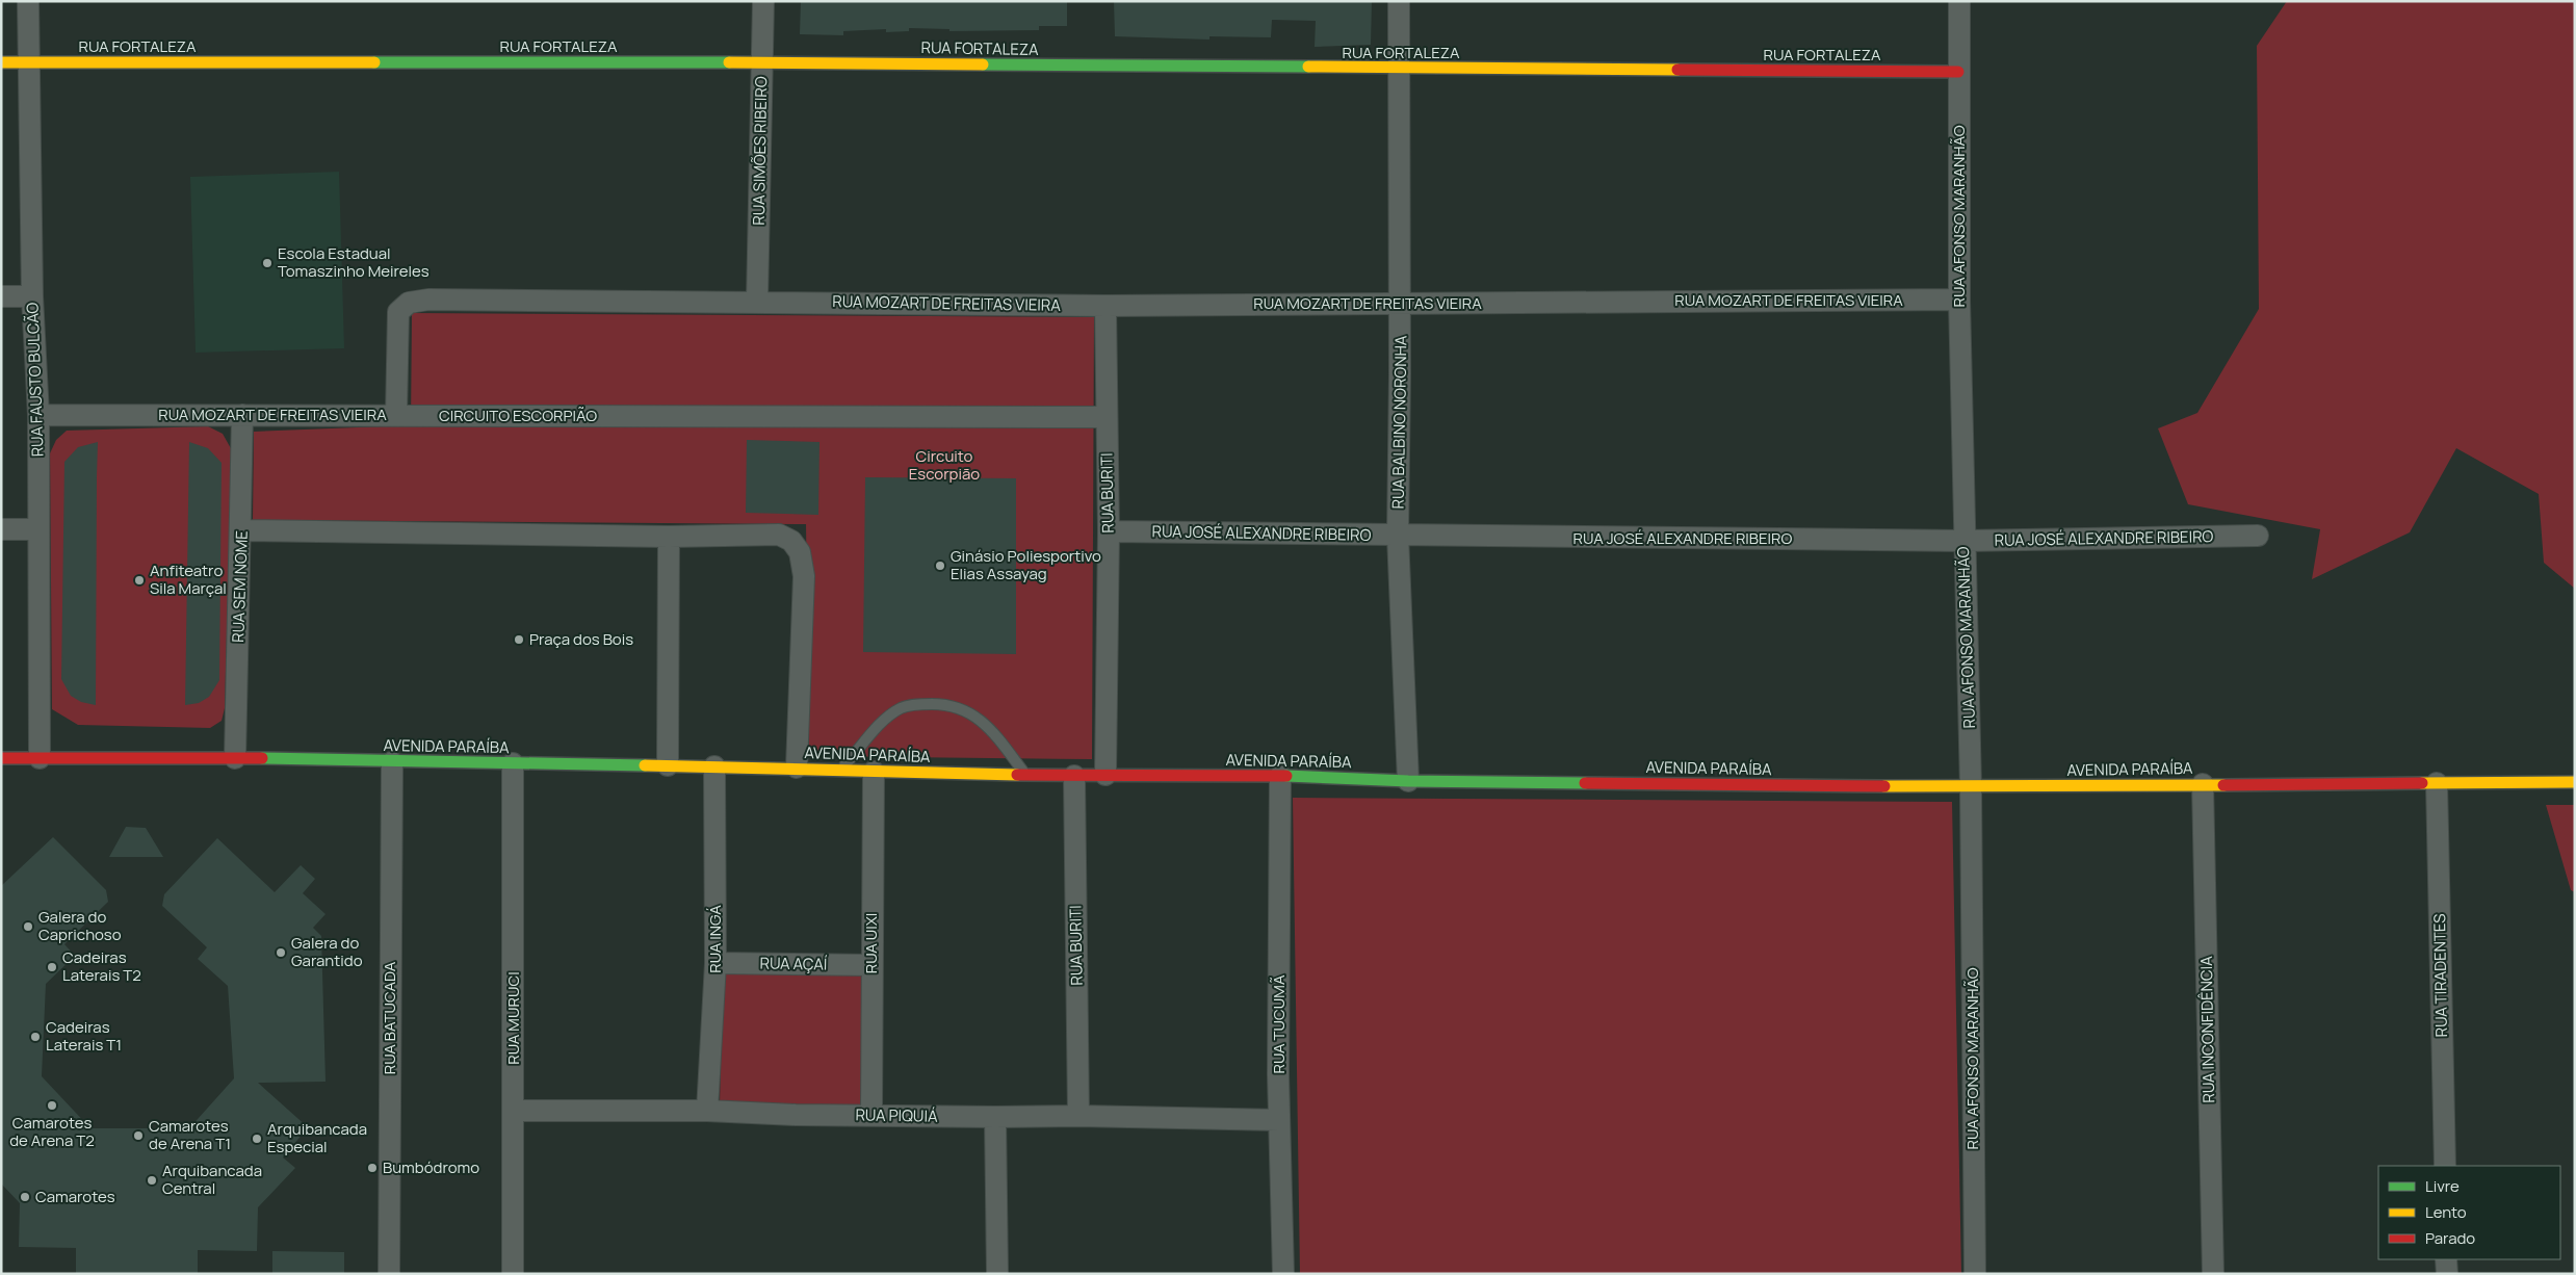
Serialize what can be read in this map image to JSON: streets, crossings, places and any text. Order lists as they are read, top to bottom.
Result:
{
  "streets": {
    "street": [
      "RUA FORTALEZA",
      "RUA SIMÕES RIBEIRO",
      "RUA AFONSO MARANHÃO",
      "RUA MOZART DE FREITAS VIEIRA",
      "RUA FAUSTO BULCÃO",
      "CIRCUITO ESCORPIÃO",
      "RUA BALBINO NORONHA",
      "RUA BURITI",
      "RUA JOSÉ ALEXANDRE RIBEIRO",
      "RUA SEM NOME",
      "AVENIDA PARAÍBA",
      "RUA INGÁ",
      "RUA UIXI",
      "RUA AÇAÍ",
      "RUA TIRADENTES",
      "RUA BATUCADA",
      "RUA MURUCI",
      "RUA TUCUMÃ",
      "RUA INCONFIDÊNCIA",
      "RUA PIQUIÁ"
    ]
  },
  "crossings": [
    ["RUA FORTALEZA", "RUA SIMÕES RIBEIRO"],
    ["RUA FORTALEZA", "RUA AFONSO MARANHÃO"],
    ["RUA FORTALEZA", "RUA FAUSTO BULCÃO"],
    ["RUA FORTALEZA", "RUA BALBINO NORONHA"],
    ["RUA SIMÕES RIBEIRO", "RUA MOZART DE FREITAS VIEIRA"],
    ["RUA AFONSO MARANHÃO", "RUA MOZART DE FREITAS VIEIRA"],
    ["RUA AFONSO MARANHÃO", "RUA JOSÉ ALEXANDRE RIBEIRO"],
    ["RUA AFONSO MARANHÃO", "AVENIDA PARAÍBA"],
    ["RUA MOZART DE FREITAS VIEIRA", "RUA FAUSTO BULCÃO"],
    ["RUA MOZART DE FREITAS VIEIRA", "CIRCUITO ESCORPIÃO"],
    ["RUA MOZART DE FREITAS VIEIRA", "RUA BALBINO NORONHA"],
    ["RUA MOZART DE FREITAS VIEIRA", "RUA BURITI"],
    ["RUA MOZART DE FREITAS VIEIRA", "RUA SEM NOME"],
    ["RUA FAUSTO BULCÃO", "AVENIDA PARAÍBA"],
    ["CIRCUITO ESCORPIÃO", "RUA BURITI"],
    ["RUA BALBINO NORONHA", "RUA JOSÉ ALEXANDRE RIBEIRO"],
    ["RUA BALBINO NORONHA", "AVENIDA PARAÍBA"],
    ["RUA BURITI", "RUA JOSÉ ALEXANDRE RIBEIRO"],
    ["RUA BURITI", "AVENIDA PARAÍBA"],
    ["RUA BURITI", "RUA PIQUIÁ"],
    ["RUA SEM NOME", "AVENIDA PARAÍBA"],
    ["AVENIDA PARAÍBA", "RUA INGÁ"],
    ["AVENIDA PARAÍBA", "RUA UIXI"],
    ["AVENIDA PARAÍBA", "RUA TIRADENTES"],
    ["AVENIDA PARAÍBA", "RUA BATUCADA"],
    ["AVENIDA PARAÍBA", "RUA MURUCI"],
    ["AVENIDA PARAÍBA", "RUA TUCUMÃ"],
    ["AVENIDA PARAÍBA", "RUA INCONFIDÊNCIA"],
    ["RUA INGÁ", "RUA AÇAÍ"],
    ["RUA INGÁ", "RUA PIQUIÁ"],
    ["RUA UIXI", "RUA AÇAÍ"],
    ["RUA UIXI", "RUA PIQUIÁ"],
    ["RUA MURUCI", "RUA PIQUIÁ"],
    ["RUA TUCUMÃ", "RUA PIQUIÁ"]
  ],
  "parks": ["Circuito Escorpião"],
  "places": [
    "Escola Estadual Tomaszinho Meireles",
    "Ginásio Poliesportivo Elias Assayag",
    "Anfiteatro Sila Marçal",
    "Praça dos Bois",
    "Galera do Caprichoso",
    "Galera do Garantido",
    "Cadeiras Laterais T2",
    "Cadeiras Laterais T1",
    "Camarotes de Arena T2",
    "Camarotes de Arena T1",
    "Arquibancada Especial",
    "Bumbódromo",
    "Arquibancada Central",
    "Camarotes"
  ],
  "legend": ["Livre", "Lento", "Parado"]
}
